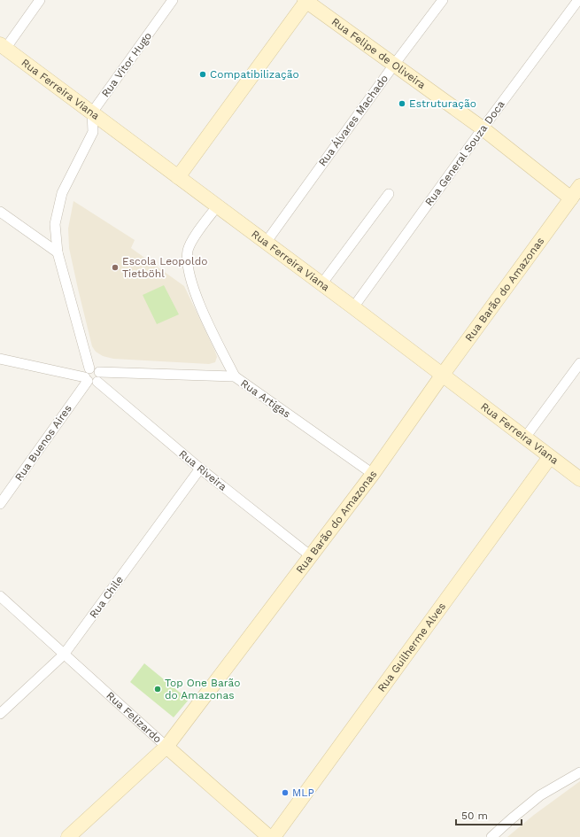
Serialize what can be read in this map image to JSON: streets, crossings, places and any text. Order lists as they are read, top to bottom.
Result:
{
  "streets": {
    "street": [
      "Rua Felipe de Oliveira",
      "Rua Vitor Hugo",
      "Rua Ferreira Viana",
      "Rua Álvares Machado",
      "Rua General Souza Doca",
      "Rua Barão do Amazonas",
      "Rua Artigas",
      "Rua Buenos Aires",
      "Rua Riveira",
      "Rua Chile",
      "Rua Guilherme Alves",
      "Rua Felizardo"
    ]
  },
  "crossings": [
    ["Rua Felipe de Oliveira", "Rua Álvares Machado"],
    ["Rua Felipe de Oliveira", "Rua General Souza Doca"],
    ["Rua Felipe de Oliveira", "Rua Barão do Amazonas"],
    ["Rua Vitor Hugo", "Rua Ferreira Viana"],
    ["Rua Ferreira Viana", "Rua Álvares Machado"],
    ["Rua Ferreira Viana", "Rua General Souza Doca"],
    ["Rua Ferreira Viana", "Rua Barão do Amazonas"],
    ["Rua Ferreira Viana", "Rua Guilherme Alves"],
    ["Rua Barão do Amazonas", "Rua Artigas"],
    ["Rua Barão do Amazonas", "Rua Riveira"],
    ["Rua Barão do Amazonas", "Rua Felizardo"],
    ["Rua Artigas", "Rua Buenos Aires"],
    ["Rua Artigas", "Rua Riveira"],
    ["Rua Buenos Aires", "Rua Riveira"],
    ["Rua Riveira", "Rua Chile"],
    ["Rua Chile", "Rua Felizardo"]
  ],
  "places": [
    "Compatibilização",
    "Estruturação",
    "Escola Leopoldo Tietböhl",
    "Top One Barão do Amazonas",
    "MLP"
  ],
  "scale_bar": "50 m"
}
